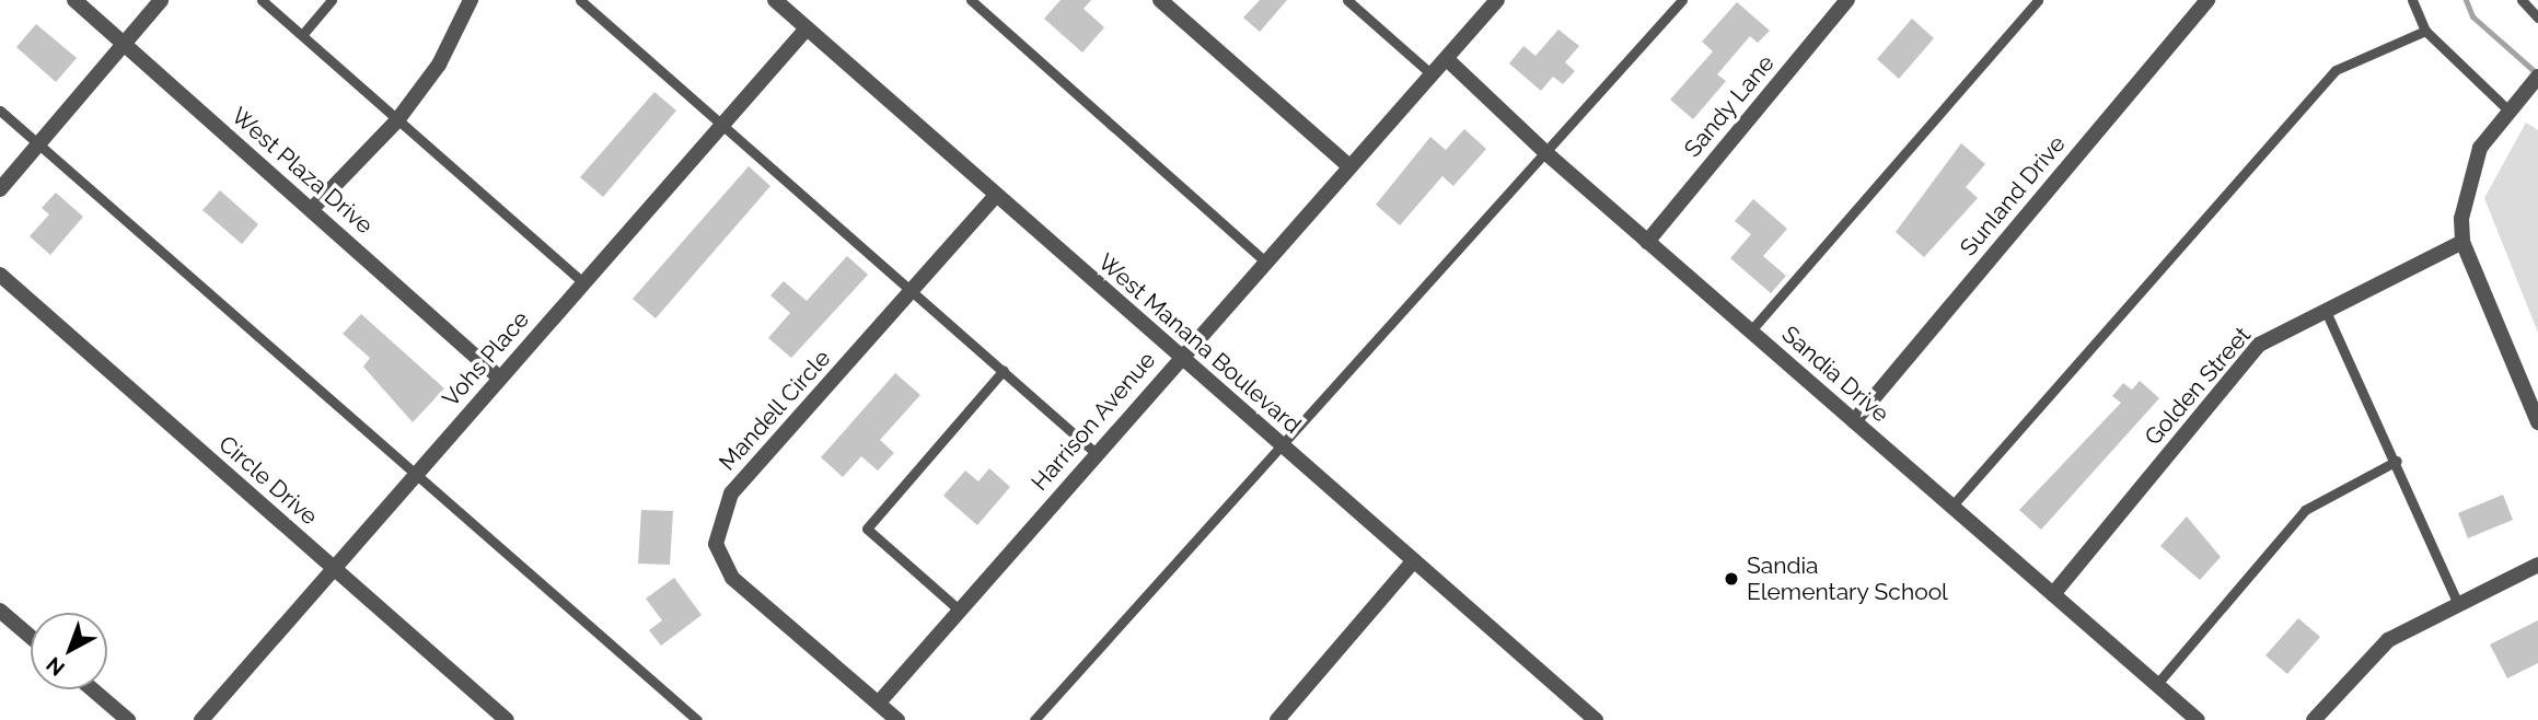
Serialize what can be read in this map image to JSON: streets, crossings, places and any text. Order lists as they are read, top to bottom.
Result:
{
  "streets": {
    "street": [
      "Sandy Lane",
      "West Plaza Drive",
      "Sunland Drive",
      "West Manana Boulevard",
      "Vohs Place",
      "Sandia Drive",
      "Golden Street",
      "Mandell Circle",
      "Harrison Avenue",
      "Circle Drive"
    ]
  },
  "crossings": [
    ["Sandy Lane", "Sandia Drive"],
    ["West Plaza Drive", "Vohs Place"],
    ["Sunland Drive", "Sandia Drive"],
    ["West Manana Boulevard", "Vohs Place"],
    ["West Manana Boulevard", "Mandell Circle"],
    ["West Manana Boulevard", "Harrison Avenue"],
    ["Vohs Place", "Circle Drive"],
    ["Sandia Drive", "Golden Street"],
    ["Sandia Drive", "Harrison Avenue"],
    ["Mandell Circle", "Harrison Avenue"]
  ],
  "places": ["Sandia Elementary School"],
  "north": "bottom left"
}
